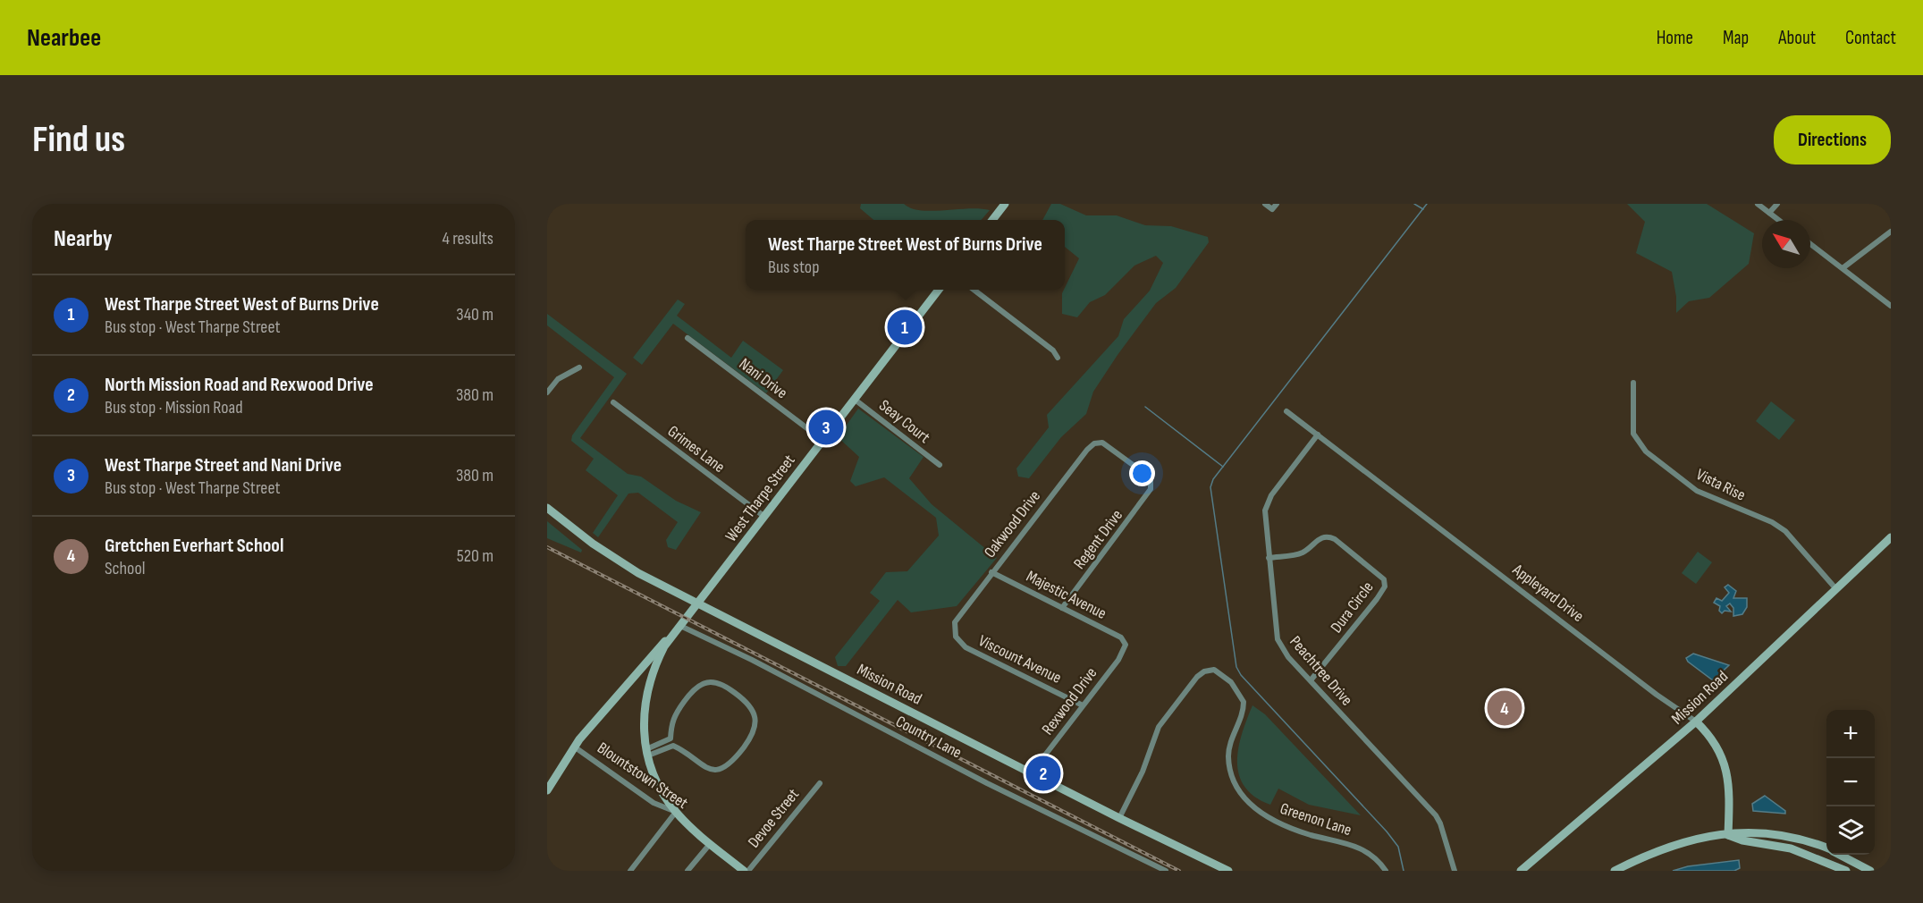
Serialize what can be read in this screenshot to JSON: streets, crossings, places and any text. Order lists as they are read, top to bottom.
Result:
{
  "streets": {
    "main road": [
      "West Tharpe Street",
      "Appleyard Drive",
      "Mission Road",
      "Blountstown Street"
    ],
    "street": [
      "Nani Drive",
      "Seay Court",
      "Grimes Lane",
      "Vista Rise",
      "Oakwood Drive",
      "Regent Drive",
      "Majestic Avenue",
      "Dura Circle",
      "Viscount Avenue",
      "Peachtree Drive",
      "Rexwood Drive",
      "Country Lane",
      "Devoe Street",
      "Greenon Lane"
    ]
  },
  "crossings": [
    ["Nani Drive", "West Tharpe Street"],
    ["Seay Court", "West Tharpe Street"],
    ["Grimes Lane", "West Tharpe Street"],
    ["Vista Rise", "Mission Road"],
    ["West Tharpe Street", "Mission Road"],
    ["West Tharpe Street", "Country Lane"],
    ["Oakwood Drive", "Regent Drive"],
    ["Oakwood Drive", "Majestic Avenue"],
    ["Oakwood Drive", "Viscount Avenue"],
    ["Regent Drive", "Majestic Avenue"],
    ["Appleyard Drive", "Peachtree Drive"],
    ["Appleyard Drive", "Mission Road"],
    ["Majestic Avenue", "Rexwood Drive"],
    ["Dura Circle", "Peachtree Drive"],
    ["Viscount Avenue", "Rexwood Drive"],
    ["Mission Road", "Rexwood Drive"],
    ["Mission Road", "Greenon Lane"],
    ["Blountstown Street", "Devoe Street"]
  ],
  "north": "top left",
  "page": {
    "header": "Nearbee",
    "nav": [
      "Home",
      "Map",
      "About",
      "Contact"
    ],
    "buttons": "Directions",
    "title": "Find us",
    "heading": ["Nearby", "4 results"],
    "popup": ["West Tharpe Street West of Burns Drive", "Bus stop"],
    "list": [
      {
        "mark": "1",
        "name": "West Tharpe Street West of Burns Drive",
        "note": "Bus stop · West Tharpe Street",
        "value": "340 m"
      },
      {
        "mark": "2",
        "name": "North Mission Road and Rexwood Drive",
        "note": "Bus stop · Mission Road",
        "value": "380 m"
      },
      {
        "mark": "3",
        "name": "West Tharpe Street and Nani Drive",
        "note": "Bus stop · West Tharpe Street",
        "value": "380 m"
      },
      {
        "mark": "4",
        "name": "Gretchen Everhart School",
        "note": "School",
        "value": "520 m"
      }
    ],
    "pins": [
      "1",
      "3",
      "4",
      "2"
    ],
    "map_buttons": ["+", "−"]
  }
}
